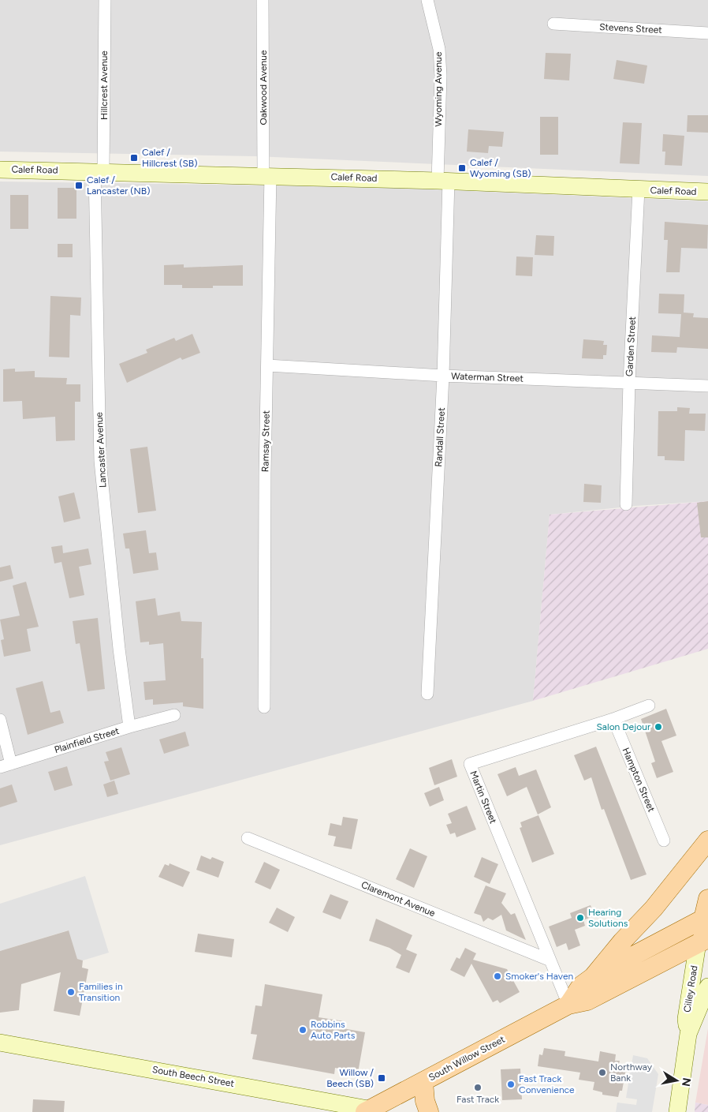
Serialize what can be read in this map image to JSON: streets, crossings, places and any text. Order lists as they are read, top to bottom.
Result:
{
  "streets": {
    "main road": [
      "Calef Road",
      "Cilley Road",
      "South Willow Street",
      "South Beech Street"
    ],
    "street": [
      "Stevens Street",
      "Hillcrest Avenue",
      "Oakwood Avenue",
      "Wyoming Avenue",
      "Garden Street",
      "Waterman Street",
      "Randall Street",
      "Ramsay Street",
      "Lancaster Avenue",
      "Plainfield Street",
      "Hampton Street",
      "Martin Street",
      "Claremont Avenue"
    ]
  },
  "crossings": [
    ["Hillcrest Avenue", "Calef Road"],
    ["Hillcrest Avenue", "Lancaster Avenue"],
    ["Oakwood Avenue", "Calef Road"],
    ["Oakwood Avenue", "Ramsay Street"],
    ["Wyoming Avenue", "Calef Road"],
    ["Wyoming Avenue", "Randall Street"],
    ["Calef Road", "Garden Street"],
    ["Calef Road", "Randall Street"],
    ["Calef Road", "Ramsay Street"],
    ["Calef Road", "Lancaster Avenue"],
    ["Garden Street", "Waterman Street"],
    ["Waterman Street", "Randall Street"],
    ["Waterman Street", "Ramsay Street"],
    ["Lancaster Avenue", "Plainfield Street"],
    ["Hampton Street", "Martin Street"],
    ["Martin Street", "Claremont Avenue"],
    ["Martin Street", "South Willow Street"],
    ["Cilley Road", "South Willow Street"],
    ["South Willow Street", "South Beech Street"]
  ],
  "places": {
    "transit": [
      "Calef / Hillcrest (SB)",
      "Calef / Wyoming (SB)",
      "Calef / Lancaster (NB)",
      "Willow / Beech (SB)"
    ],
    "other": [
      "Salon Dejour",
      "Hearing Solutions",
      "Smoker's Haven",
      "Families in Transition",
      "Robbins Auto Parts",
      "Northway Bank",
      "Fast Track Convenience",
      "Fast Track"
    ]
  },
  "north": "right"
}
